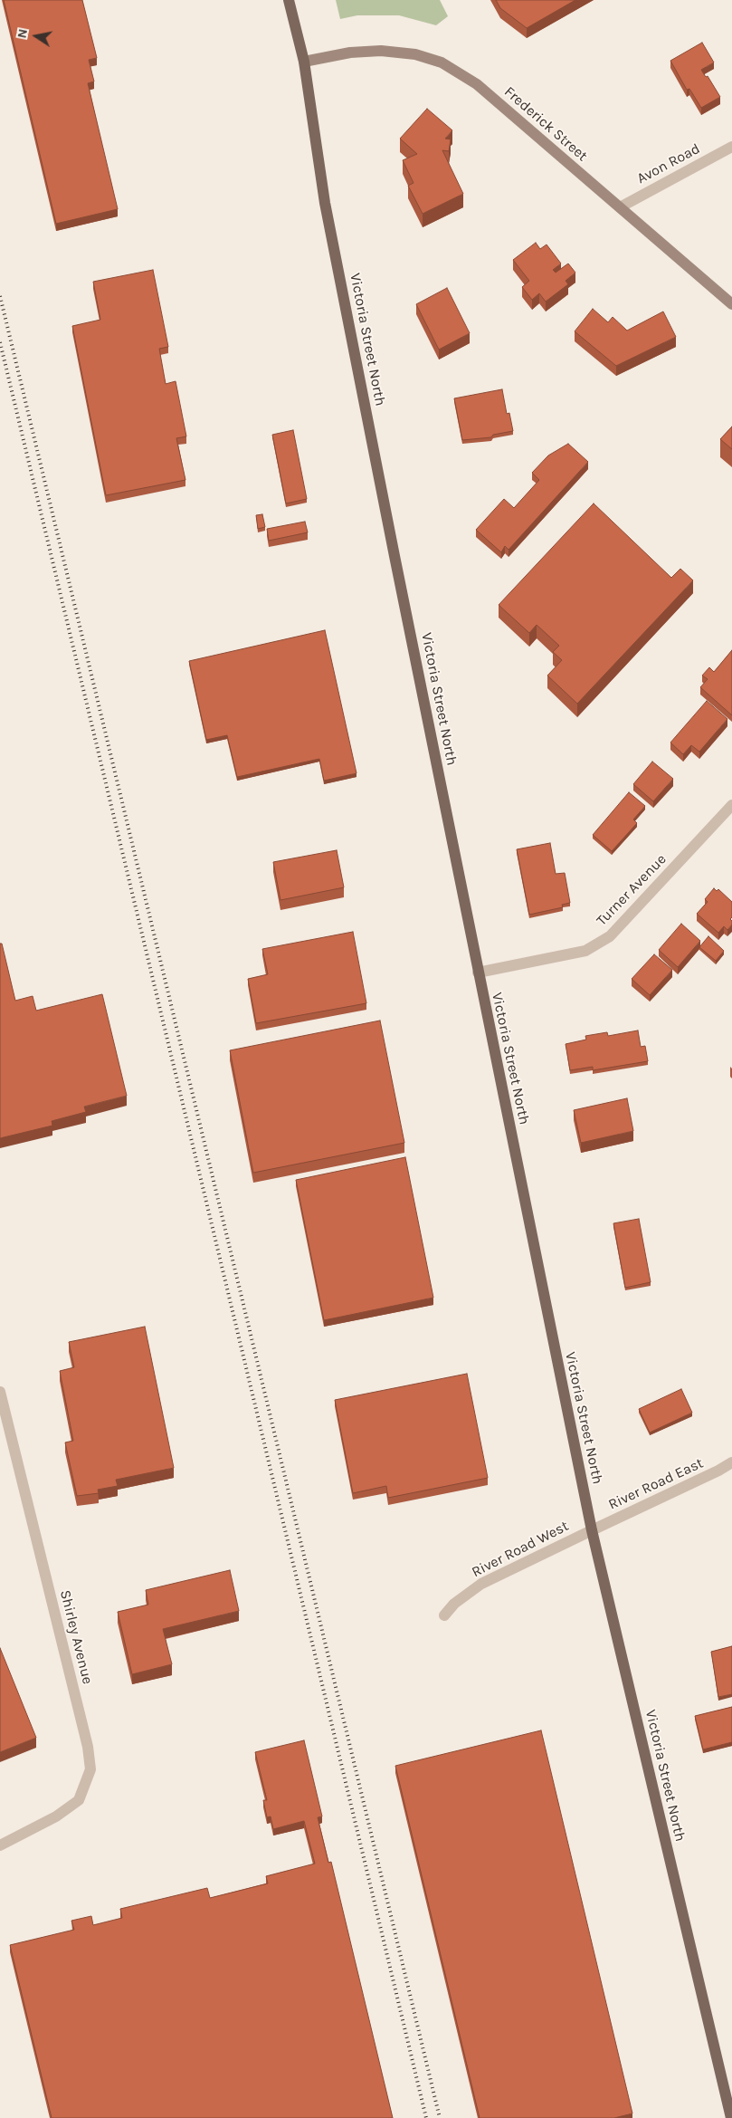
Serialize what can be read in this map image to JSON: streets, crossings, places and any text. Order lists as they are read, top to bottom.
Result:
{
  "streets": {
    "main road": ["Frederick Street", "Victoria Street North"],
    "street": [
      "Avon Road",
      "Turner Avenue",
      "River Road East",
      "River Road West",
      "Shirley Avenue"
    ]
  },
  "crossings": [
    ["Frederick Street", "Avon Road"],
    ["Frederick Street", "Victoria Street North"],
    ["Victoria Street North", "Turner Avenue"],
    ["Victoria Street North", "River Road East"],
    ["Victoria Street North", "River Road West"],
    ["River Road East", "River Road West"]
  ],
  "north": "left"
}
